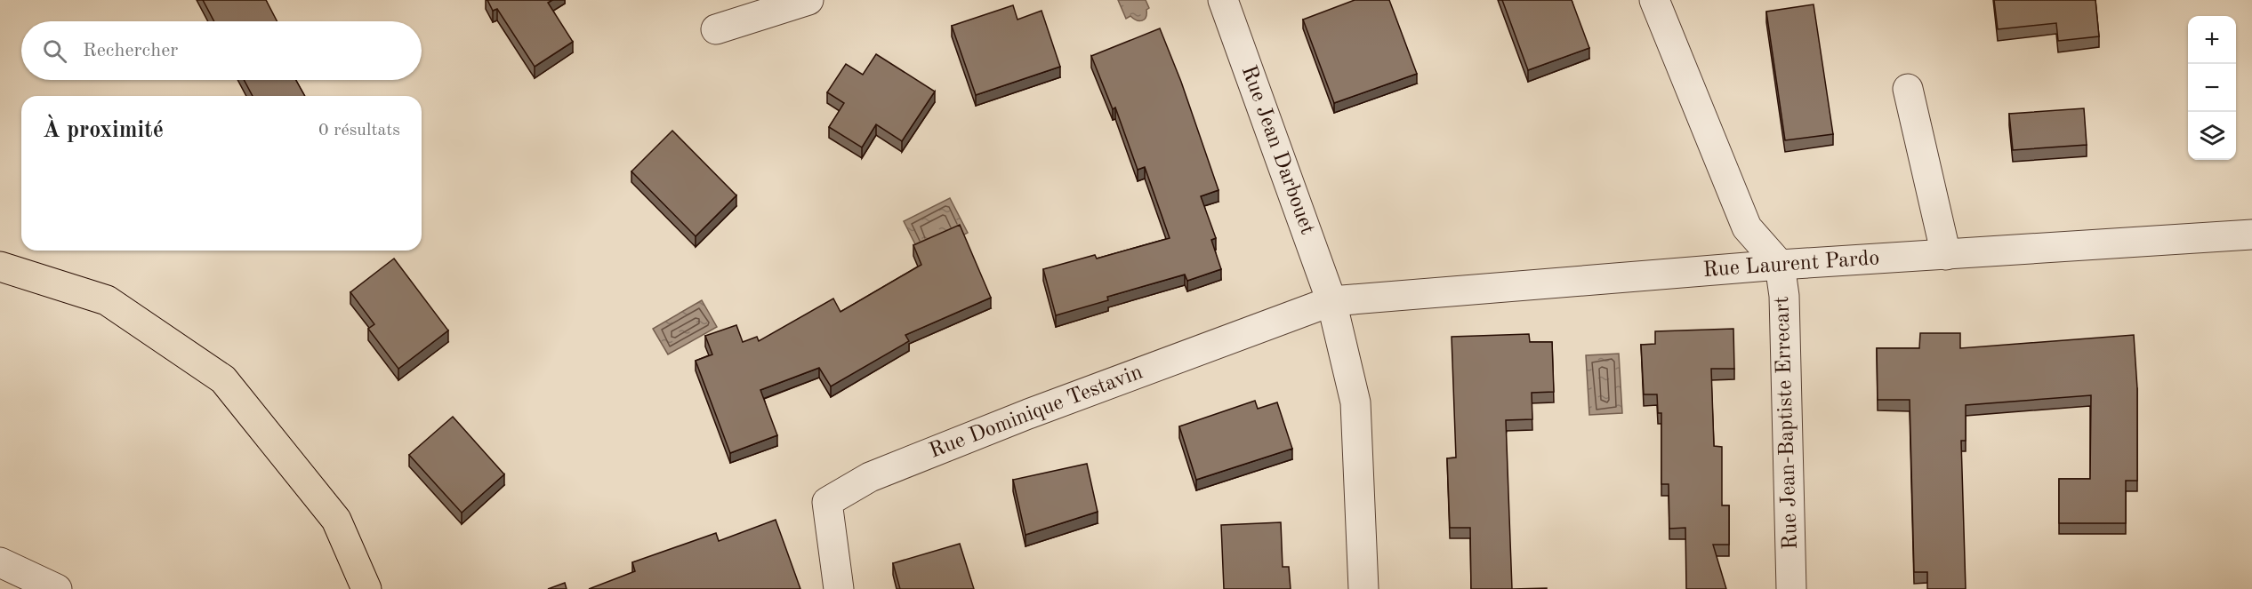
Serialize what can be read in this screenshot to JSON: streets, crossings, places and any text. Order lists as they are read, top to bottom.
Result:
{
  "streets": {
    "street": [
      "Rue Jean Darbouet",
      "Rue Laurent Pardo",
      "Rue Dominique Testavin",
      "Rue Jean-Baptiste Errecart"
    ]
  },
  "crossings": [
    ["Rue Jean Darbouet", "Rue Laurent Pardo"],
    ["Rue Jean Darbouet", "Rue Dominique Testavin"],
    ["Rue Laurent Pardo", "Rue Dominique Testavin"],
    ["Rue Laurent Pardo", "Rue Jean-Baptiste Errecart"]
  ],
  "page": {
    "map_buttons": ["+", "−"],
    "search": "Rechercher",
    "heading": ["À proximité", "0 résultats"]
  }
}
